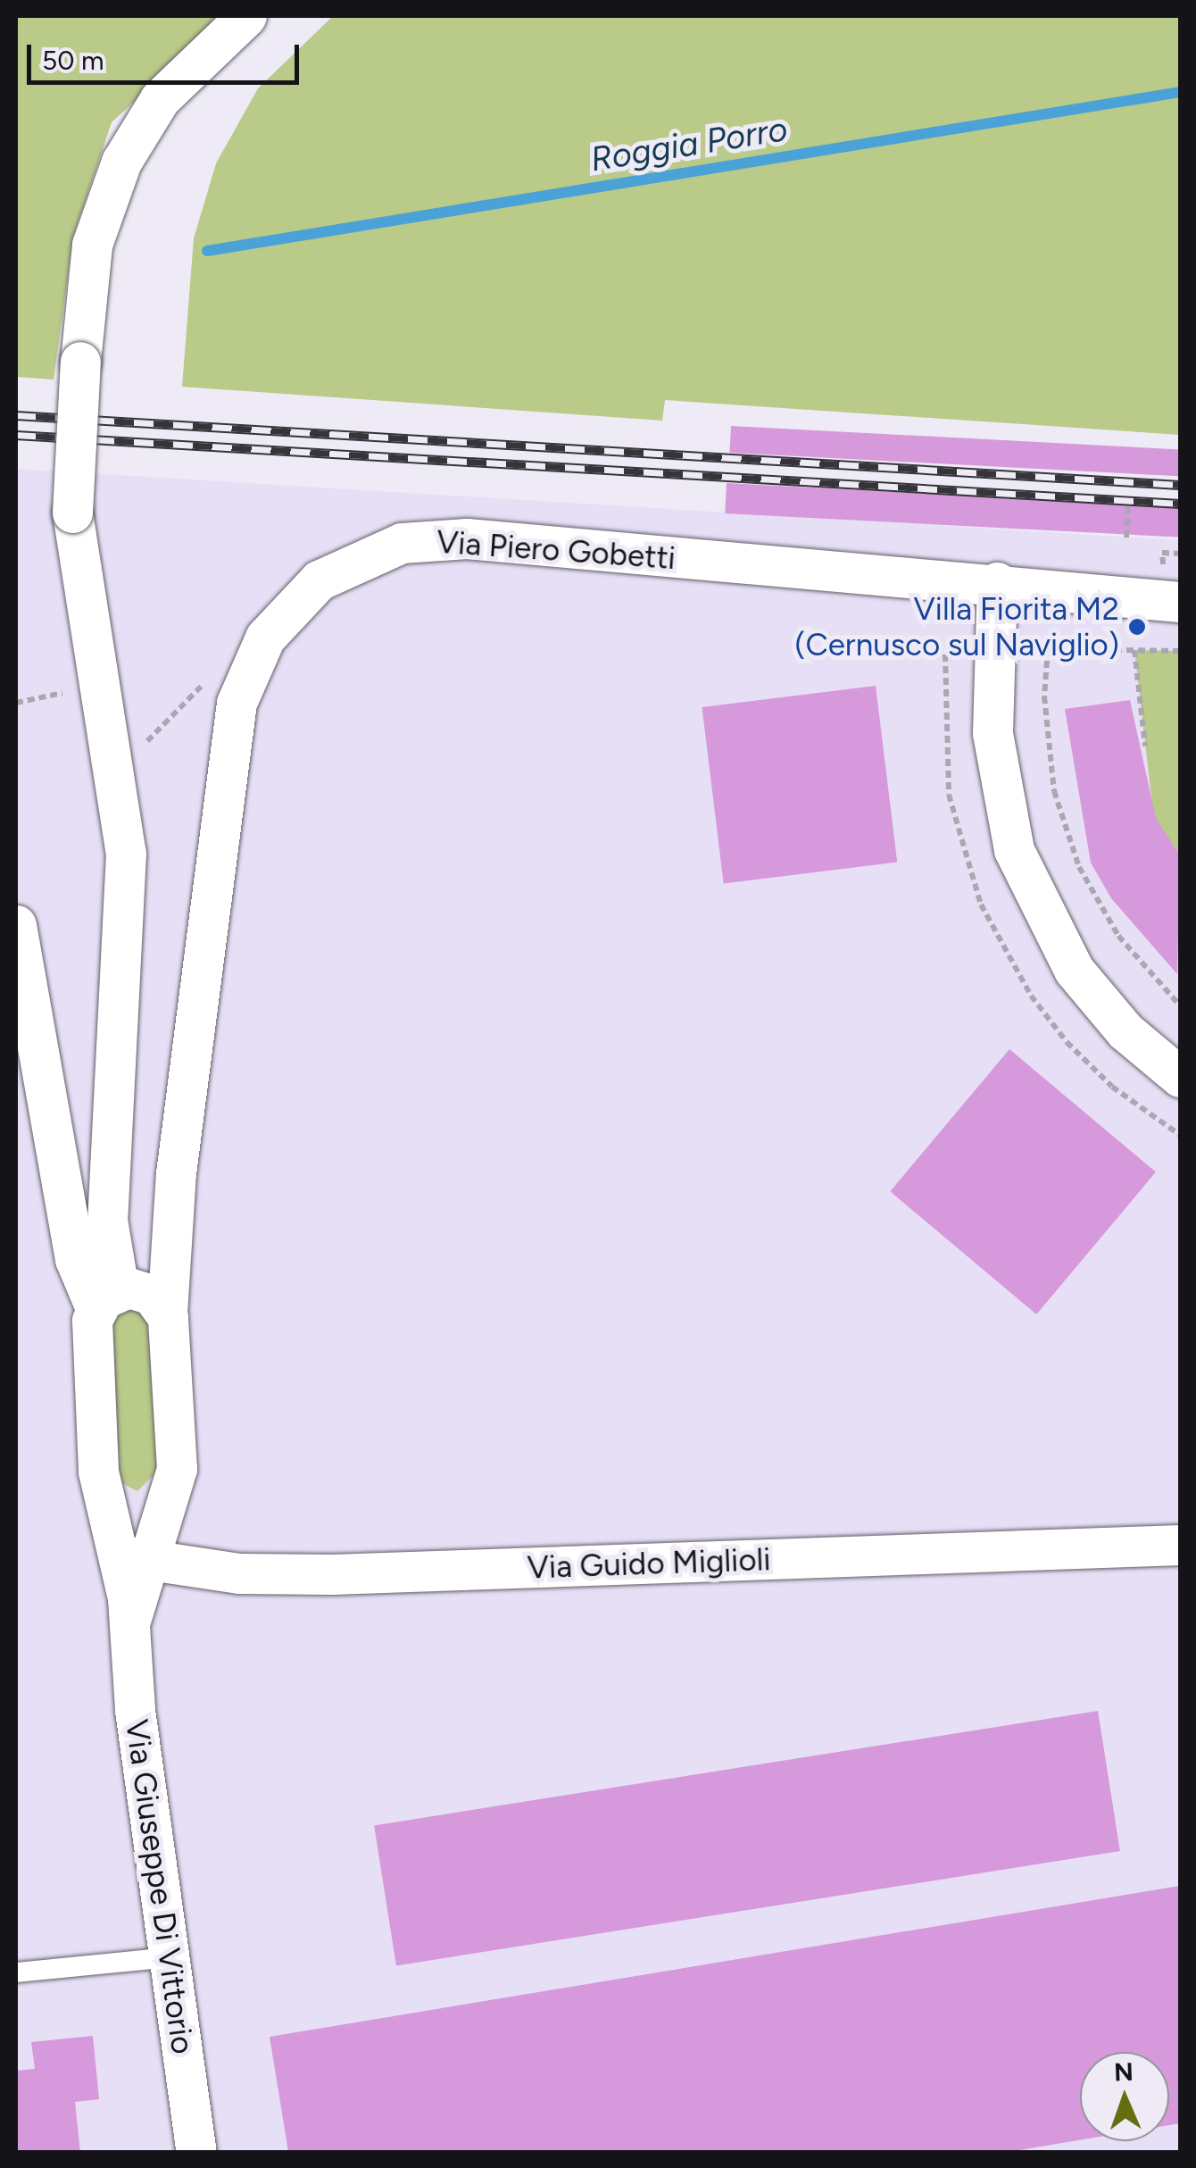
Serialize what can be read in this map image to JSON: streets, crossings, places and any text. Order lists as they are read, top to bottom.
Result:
{
  "streets": {
    "street": ["Via Piero Gobetti", "Via Guido Miglioli", "Via Giuseppe Di Vittorio"]
  },
  "crossings": [
    ["Via Piero Gobetti", "Via Giuseppe Di Vittorio"],
    ["Via Guido Miglioli", "Via Giuseppe Di Vittorio"]
  ],
  "water": ["Roggia Porro"],
  "places": ["Villa Fiorita M2 (Cernusco sul Naviglio)"],
  "scale_bar": "50 m",
  "north": "top"
}
